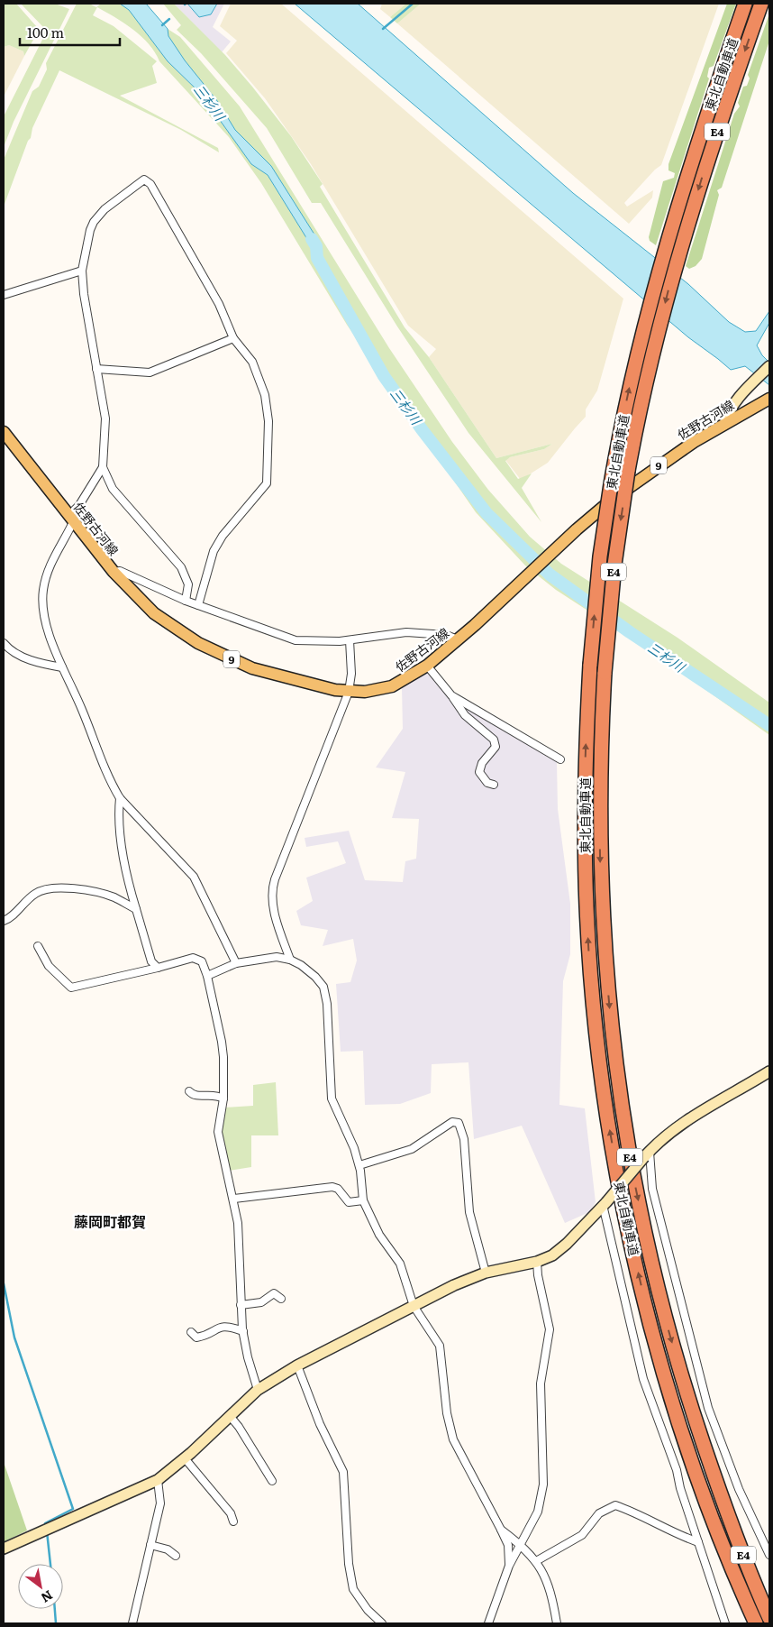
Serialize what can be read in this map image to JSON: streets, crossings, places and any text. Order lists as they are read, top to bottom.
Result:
{
  "streets": {
    "highway": ["東北自動車道", "E4"],
    "main road": ["佐野古河線", "9"]
  },
  "districts": ["藤岡町都賀"],
  "water": ["三杉川"],
  "scale_bar": "100 m",
  "north": "bottom right"
}
